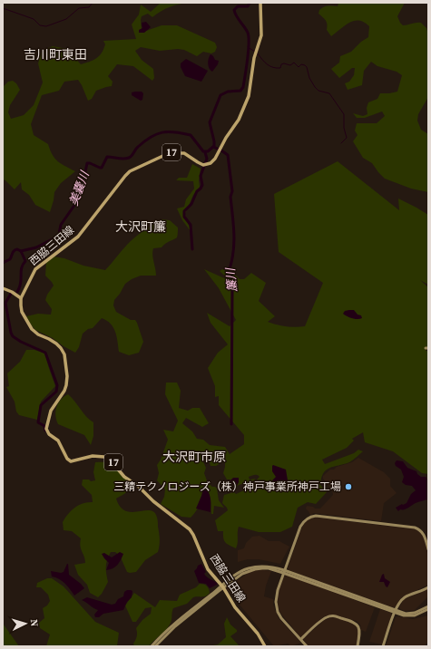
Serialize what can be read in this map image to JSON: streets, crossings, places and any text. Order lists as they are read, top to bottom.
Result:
{
  "streets": {
    "main road": ["17", "西脇三田線"]
  },
  "districts": ["吉川町東田", "大沢町簾", "大沢町市原"],
  "water": ["美嚢川", "簾川"],
  "places": ["三精テクノロジーズ（株）神戸事業所神戸工場"],
  "north": "right"
}
